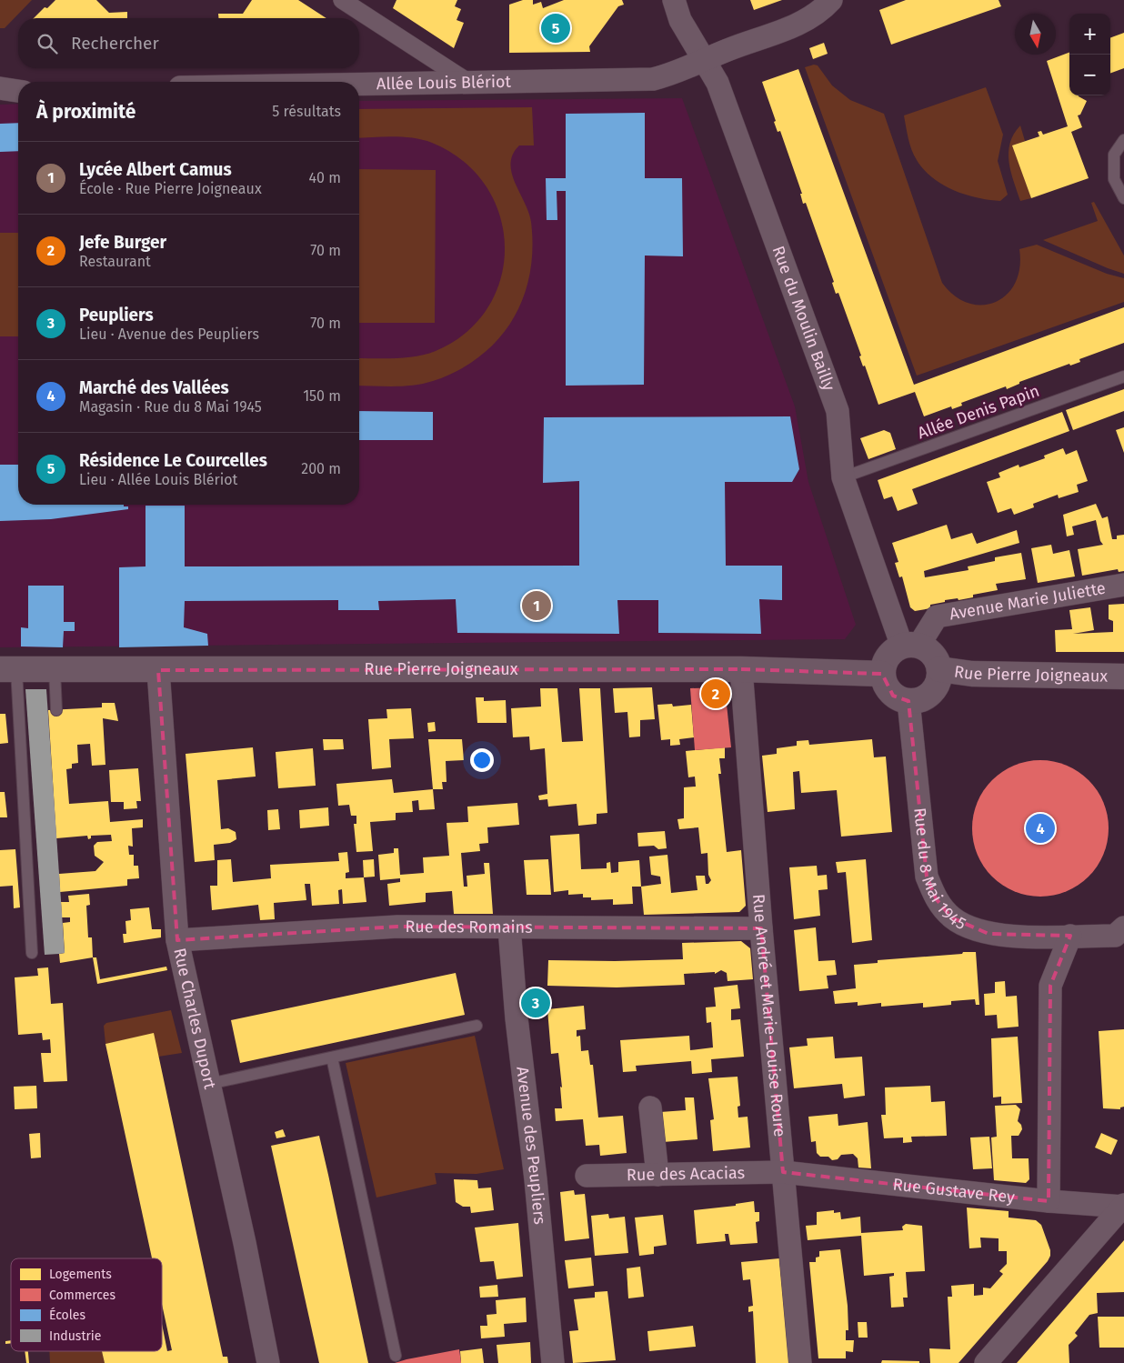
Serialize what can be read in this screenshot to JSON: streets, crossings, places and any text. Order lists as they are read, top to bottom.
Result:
{
  "streets": {
    "street": [
      "Allée Louis Blériot",
      "Rue du Moulin Bailly",
      "Avenue Marie Juliette",
      "Rue Pierre Joigneaux",
      "Rue du 8 Mai 1945",
      "Rue des Romains",
      "Rue André et Marie-Louise Roure",
      "Rue Charles Duport",
      "Avenue des Peupliers",
      "Rue des Acacias",
      "Rue Gustave Rey"
    ],
    "lane": ["Allée Denis Papin"]
  },
  "crossings": [
    ["Allée Louis Blériot", "Rue du Moulin Bailly"],
    ["Rue du Moulin Bailly", "Allée Denis Papin"],
    ["Rue du Moulin Bailly", "Avenue Marie Juliette"],
    ["Rue du Moulin Bailly", "Rue Pierre Joigneaux"],
    ["Rue du Moulin Bailly", "Rue du 8 Mai 1945"],
    ["Avenue Marie Juliette", "Rue Pierre Joigneaux"],
    ["Avenue Marie Juliette", "Rue du 8 Mai 1945"],
    ["Rue Pierre Joigneaux", "Rue du 8 Mai 1945"],
    ["Rue Pierre Joigneaux", "Rue André et Marie-Louise Roure"],
    ["Rue Pierre Joigneaux", "Rue Charles Duport"],
    ["Rue des Romains", "Rue André et Marie-Louise Roure"],
    ["Rue des Romains", "Rue Charles Duport"],
    ["Rue des Romains", "Avenue des Peupliers"],
    ["Rue André et Marie-Louise Roure", "Rue des Acacias"],
    ["Rue André et Marie-Louise Roure", "Rue Gustave Rey"],
    ["Rue des Acacias", "Rue Gustave Rey"]
  ],
  "legend": [
    "Logements",
    "Commerces",
    "Écoles",
    "Industrie"
  ],
  "north": "bottom",
  "page": {
    "pins": [
      "5",
      "1",
      "2",
      "4",
      "3"
    ],
    "map_buttons": ["+", "−"],
    "search": "Rechercher",
    "heading": ["À proximité", "5 résultats"],
    "list": [
      {
        "mark": "1",
        "name": "Lycée Albert Camus",
        "note": "École · Rue Pierre Joigneaux",
        "value": "40 m"
      },
      {
        "mark": "2",
        "name": "Jefe Burger",
        "note": "Restaurant",
        "value": "70 m"
      },
      {
        "mark": "3",
        "name": "Peupliers",
        "note": "Lieu · Avenue des Peupliers",
        "value": "70 m"
      },
      {
        "mark": "4",
        "name": "Marché des Vallées",
        "note": "Magasin · Rue du 8 Mai 1945",
        "value": "150 m"
      },
      {
        "mark": "5",
        "name": "Résidence Le Courcelles",
        "note": "Lieu · Allée Louis Blériot",
        "value": "200 m"
      }
    ]
  }
}
